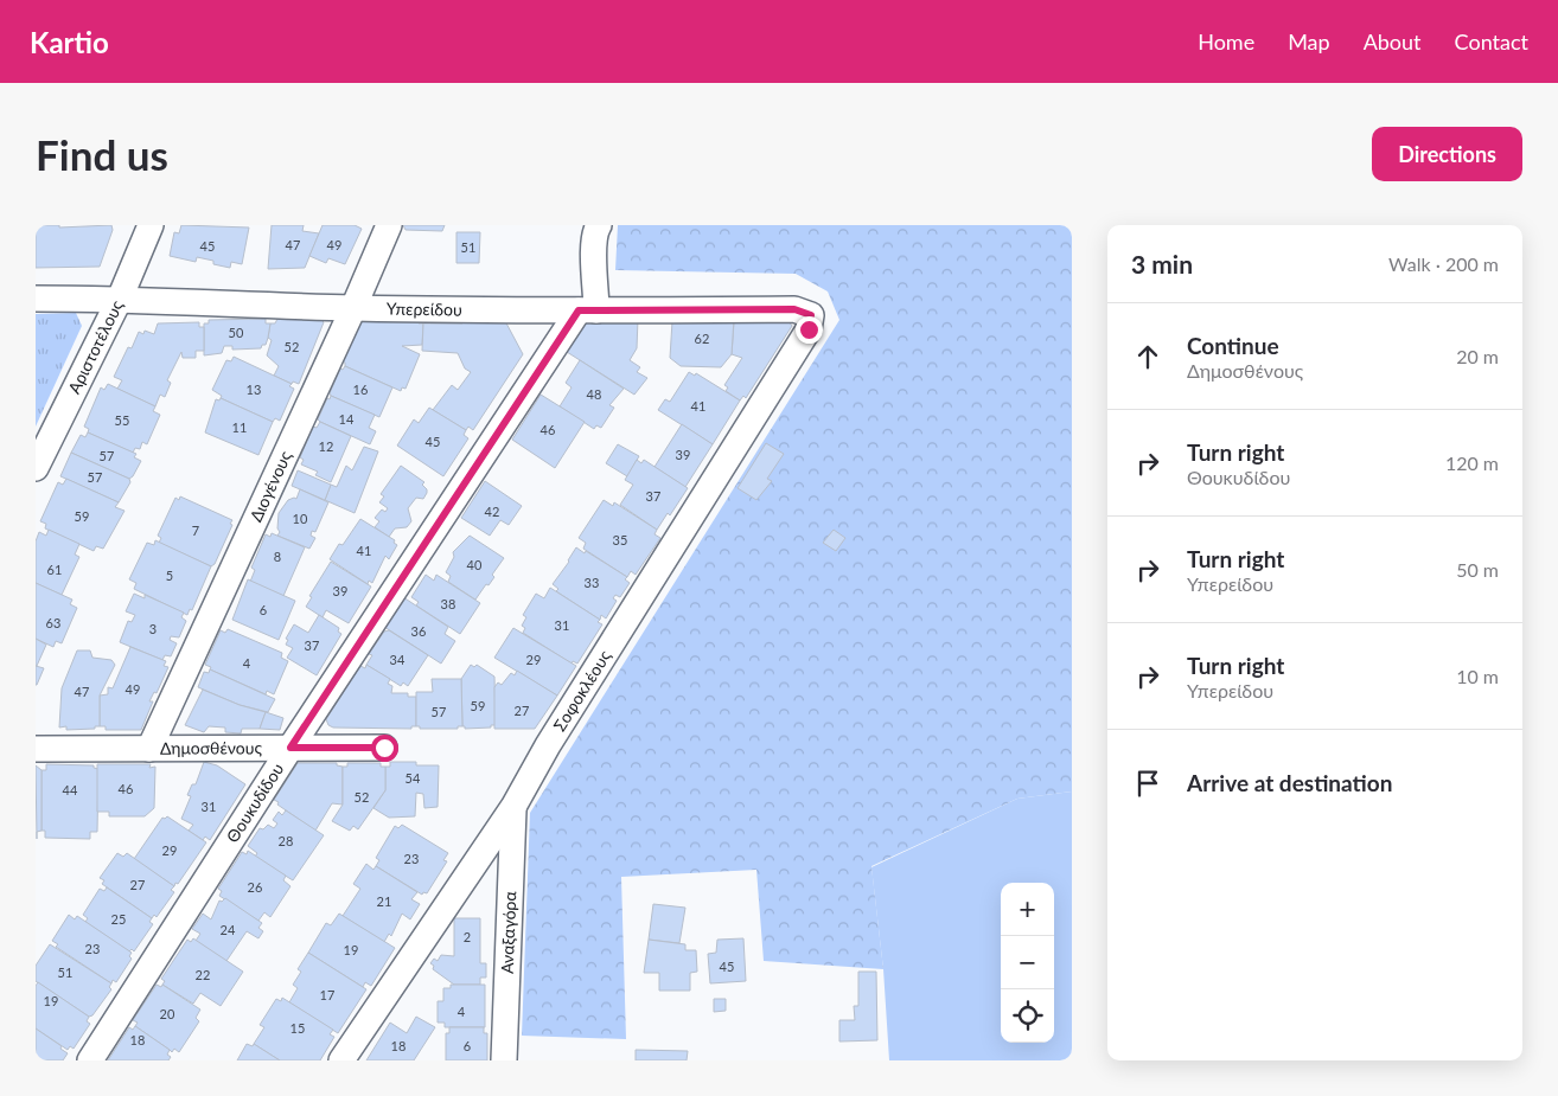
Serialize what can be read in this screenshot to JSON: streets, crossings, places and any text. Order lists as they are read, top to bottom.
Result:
{
  "streets": {
    "street": [
      "Υπερείδου",
      "Αριστοτέλους",
      "Διογένους",
      "Σοφοκλέους",
      "Δημοσθένους",
      "Θουκυδίδου",
      "Αναξαγόρα"
    ]
  },
  "crossings": [
    ["Υπερείδου", "Αριστοτέλους"],
    ["Υπερείδου", "Διογένους"],
    ["Υπερείδου", "Σοφοκλέους"],
    ["Υπερείδου", "Θουκυδίδου"],
    ["Διογένους", "Δημοσθένους"],
    ["Σοφοκλέους", "Αναξαγόρα"],
    ["Δημοσθένους", "Θουκυδίδου"]
  ],
  "house_numbers": [
    "47",
    "49",
    "45",
    "51",
    "50",
    "62",
    "52",
    "13",
    "16",
    "48",
    "41",
    "14",
    "55",
    "11",
    "46",
    "45",
    "12",
    "39",
    "57",
    "57",
    "37",
    "42",
    "59",
    "10",
    "7",
    "35",
    "41",
    "8",
    "40",
    "61",
    "5",
    "33",
    "39",
    "38",
    "6",
    "63",
    "31",
    "3",
    "36",
    "37",
    "34",
    "29",
    "4",
    "49",
    "47",
    "59",
    "27",
    "57",
    "54",
    "46",
    "44",
    "52",
    "31",
    "28",
    "29",
    "23",
    "27",
    "26",
    "21",
    "25",
    "24",
    "2",
    "23",
    "19",
    "45",
    "51",
    "22",
    "17",
    "19",
    "4",
    "20",
    "15",
    "18",
    "18",
    "6"
  ],
  "page": {
    "header": "Kartio",
    "nav": [
      "Home",
      "Map",
      "About",
      "Contact"
    ],
    "buttons": "Directions",
    "title": "Find us",
    "heading": ["3 min", "Walk · 200 m"],
    "list": [
      ["Continue", "Δημοσθένους", "20 m"],
      ["Turn right", "Θουκυδίδου", "120 m"],
      ["Turn right", "Υπερείδου", "50 m"],
      ["Turn right", "Υπερείδου", "10 m"],
      "Arrive at destination"
    ],
    "map_buttons": ["+", "−"]
  }
}
